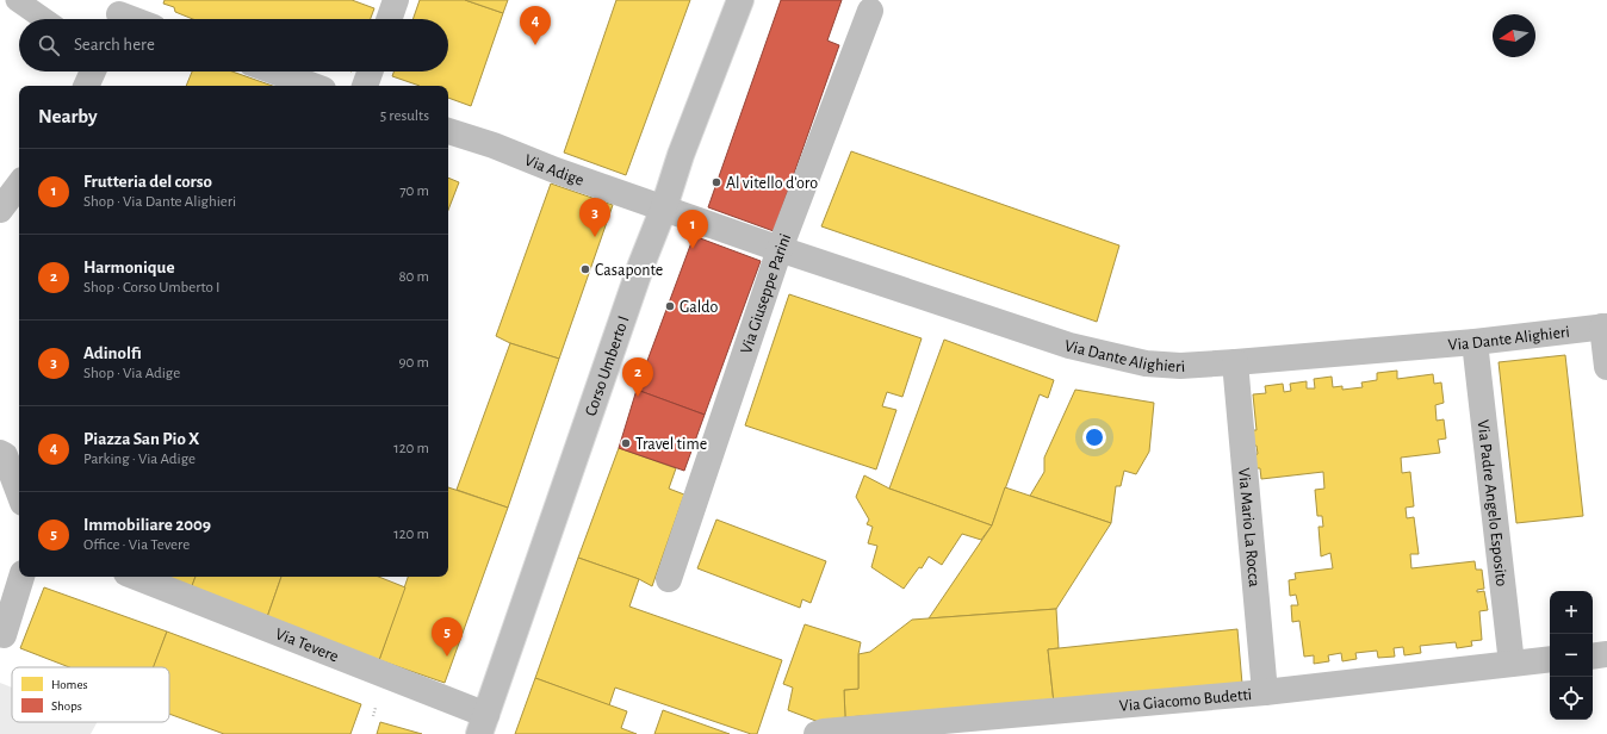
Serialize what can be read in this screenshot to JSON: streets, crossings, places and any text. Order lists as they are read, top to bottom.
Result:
{
  "streets": {
    "street": [
      "Via Adige",
      "Via Giuseppe Parini",
      "Via Dante Alighieri",
      "Corso Umberto I",
      "Via Padre Angelo Esposito",
      "Via Mario La Rocca",
      "Via Tevere",
      "Via Giacomo Budetti"
    ]
  },
  "crossings": [
    ["Via Adige", "Via Dante Alighieri"],
    ["Via Adige", "Corso Umberto I"],
    ["Via Giuseppe Parini", "Via Dante Alighieri"],
    ["Via Dante Alighieri", "Corso Umberto I"],
    ["Via Dante Alighieri", "Via Padre Angelo Esposito"],
    ["Via Dante Alighieri", "Via Mario La Rocca"],
    ["Corso Umberto I", "Via Tevere"],
    ["Via Padre Angelo Esposito", "Via Giacomo Budetti"],
    ["Via Mario La Rocca", "Via Giacomo Budetti"]
  ],
  "places": [
    "Al vitello d'oro",
    "Casaponte",
    "Galdo",
    "Travel time"
  ],
  "legend": ["Homes", "Shops"],
  "north": "left",
  "page": {
    "pins": [
      "4",
      "3",
      "1",
      "2",
      "5"
    ],
    "search": "Search here",
    "heading": ["Nearby", "5 results"],
    "list": [
      {
        "mark": "1",
        "name": "Frutteria del corso",
        "note": "Shop · Via Dante Alighieri",
        "value": "70 m"
      },
      {
        "mark": "2",
        "name": "Harmonique",
        "note": "Shop · Corso Umberto I",
        "value": "80 m"
      },
      {
        "mark": "3",
        "name": "Adinolfi",
        "note": "Shop · Via Adige",
        "value": "90 m"
      },
      {
        "mark": "4",
        "name": "Piazza San Pio X",
        "note": "Parking · Via Adige",
        "value": "120 m"
      },
      {
        "mark": "5",
        "name": "Immobiliare 2009",
        "note": "Office · Via Tevere",
        "value": "120 m"
      }
    ],
    "map_buttons": ["+", "−"]
  }
}
